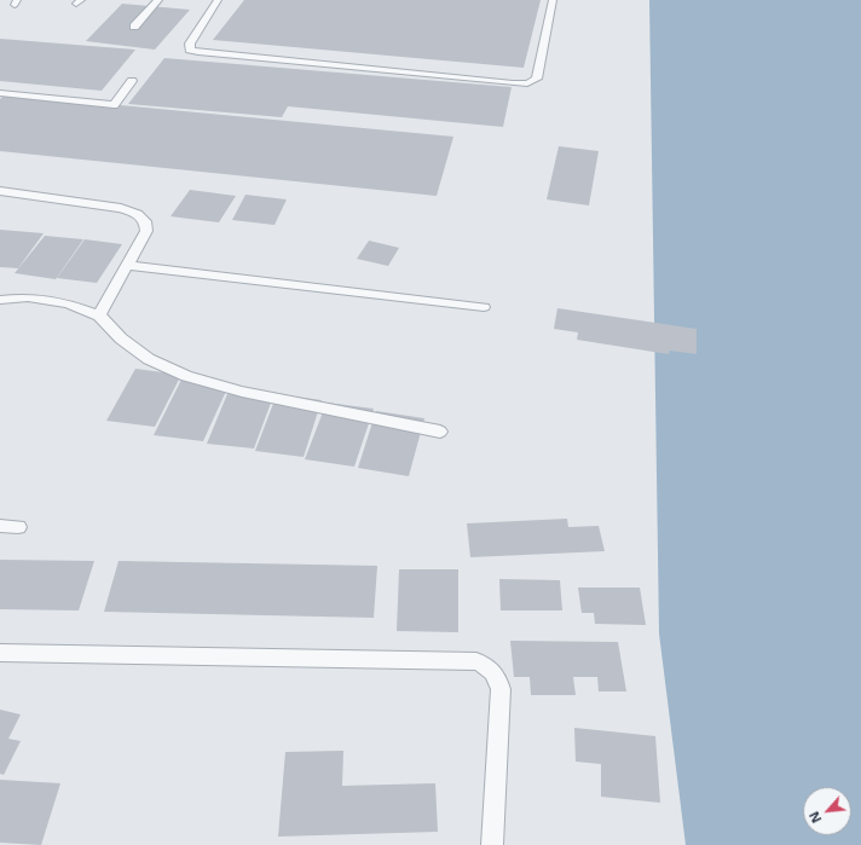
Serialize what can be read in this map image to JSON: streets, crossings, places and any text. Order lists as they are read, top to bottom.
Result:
{
  "north": "bottom left"
}
